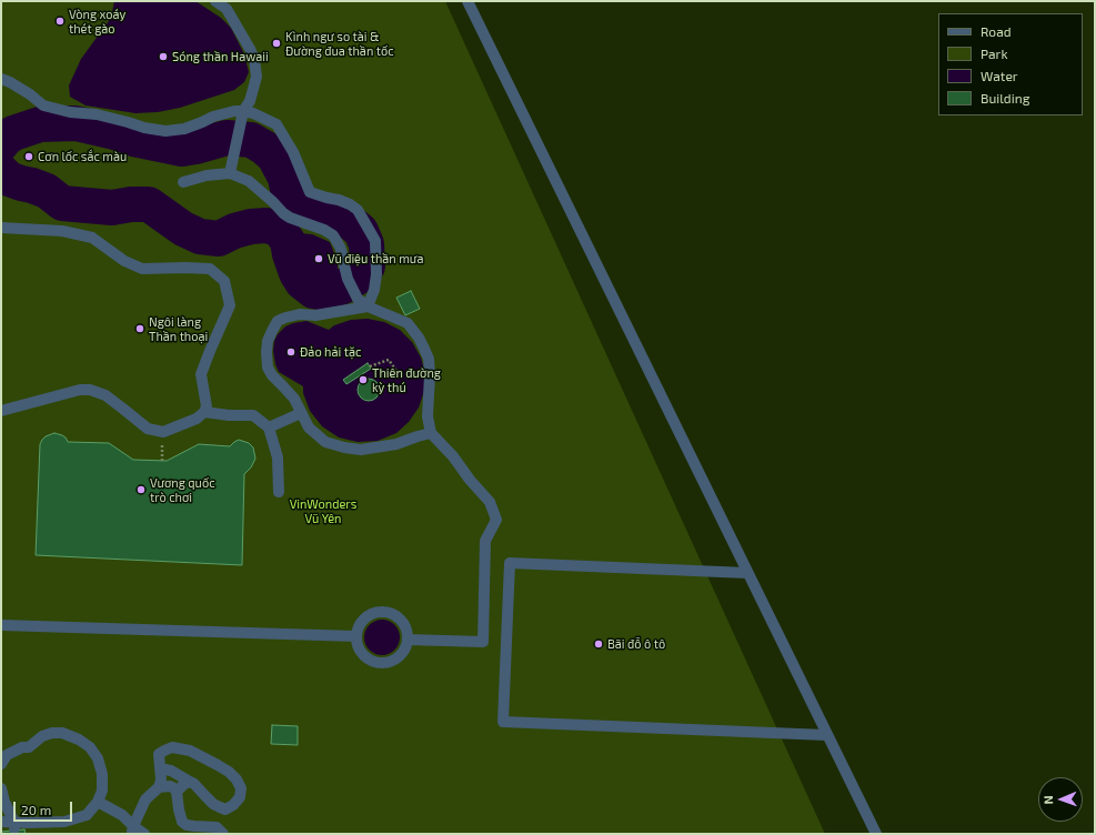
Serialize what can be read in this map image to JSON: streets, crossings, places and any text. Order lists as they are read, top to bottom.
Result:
{
  "parks": ["VinWonders Vũ Yên"],
  "places": [
    "Vòng xoáy thét gào",
    "Kình ngư so tài & Đường đua thần tốc",
    "Sóng thần Hawaii",
    "Cơn lốc sắc màu",
    "Vũ điệu thần mưa",
    "Ngôi làng Thần thoại",
    "Đảo hải tặc",
    "Thiên đường kỳ thú",
    "Vương quốc trò chơi",
    "Bãi đỗ ô tô"
  ],
  "legend": [
    "Road",
    "Park",
    "Water",
    "Building"
  ],
  "scale_bar": "20 m",
  "north": "left"
}
